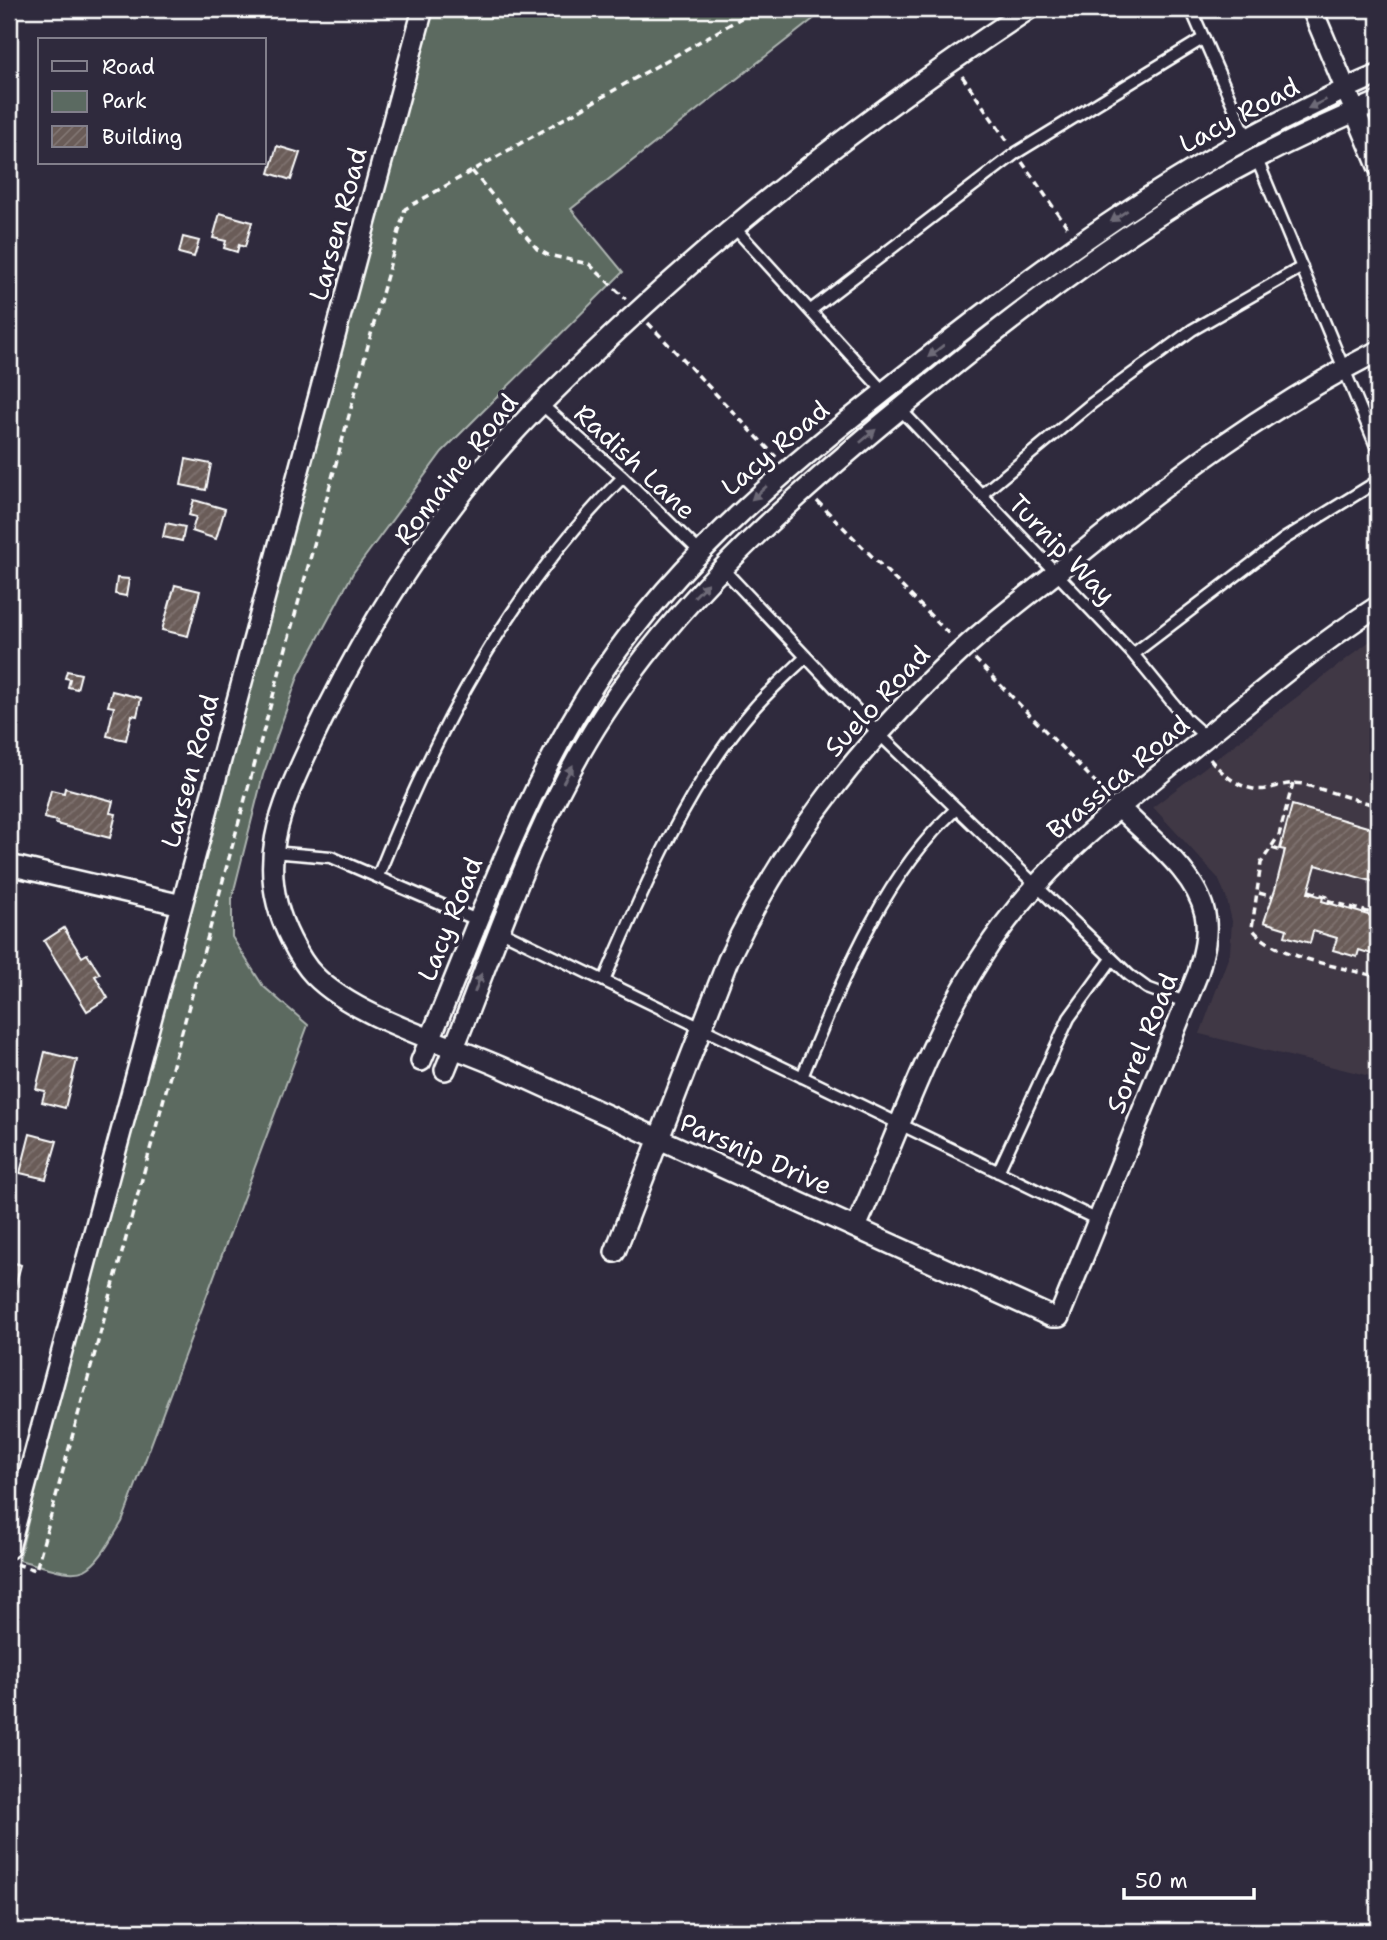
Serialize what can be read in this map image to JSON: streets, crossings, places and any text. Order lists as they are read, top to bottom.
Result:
{
  "streets": {
    "street": [
      "Lacy Road",
      "Larsen Road",
      "Romaine Road",
      "Suelo Road",
      "Brassica Road",
      "Sorrel Road",
      "Parsnip Drive"
    ],
    "lane": ["Radish Lane", "Turnip Way"]
  },
  "crossings": [
    ["Lacy Road", "Radish Lane"],
    ["Lacy Road", "Romaine Road"],
    ["Lacy Road", "Turnip Way"],
    ["Lacy Road", "Parsnip Drive"],
    ["Radish Lane", "Romaine Road"],
    ["Romaine Road", "Parsnip Drive"],
    ["Turnip Way", "Suelo Road"],
    ["Turnip Way", "Brassica Road"],
    ["Suelo Road", "Parsnip Drive"],
    ["Brassica Road", "Sorrel Road"],
    ["Brassica Road", "Parsnip Drive"],
    ["Sorrel Road", "Parsnip Drive"]
  ],
  "legend": ["Road", "Park", "Building"],
  "scale_bar": "50 m"
}
